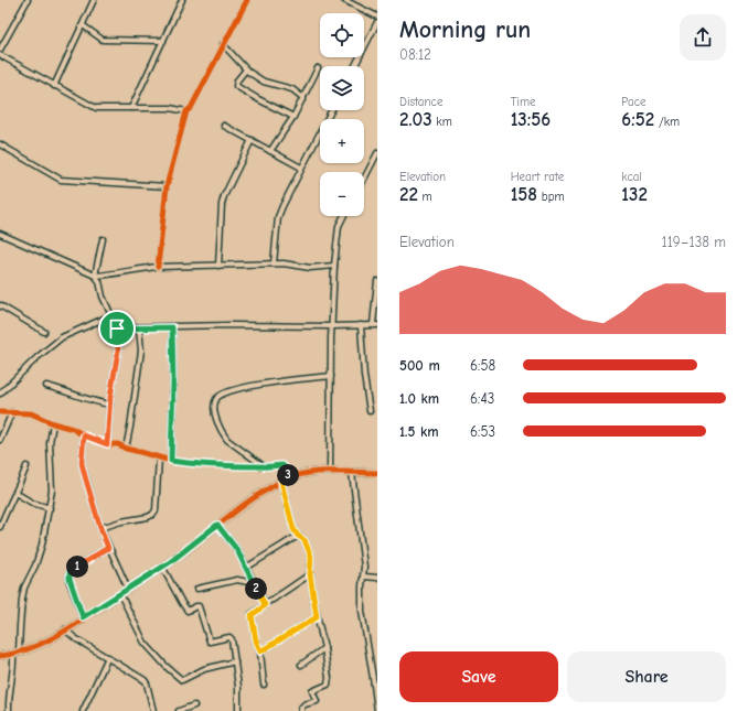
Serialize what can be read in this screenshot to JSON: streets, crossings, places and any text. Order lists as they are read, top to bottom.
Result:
{
  "page": {
    "heading": ["Morning run", "08:12"],
    "map_buttons": ["+", "−"],
    "stats": [
      ["Distance", "2.03 km"],
      ["Time", "13:56"],
      ["Pace", "6:52 /km"],
      ["Elevation", "22 m"],
      ["Heart rate", "158 bpm"],
      ["kcal", "132"]
    ],
    "chart": ["Elevation", "119–138 m"],
    "list": [
      {
        "name": "500 m",
        "note": "6:58"
      },
      {
        "name": "1.0 km",
        "note": "6:43"
      },
      {
        "name": "1.5 km",
        "note": "6:53"
      }
    ],
    "pins": ["3", "1", "2"],
    "buttons": ["Save", "Share"]
  }
}
